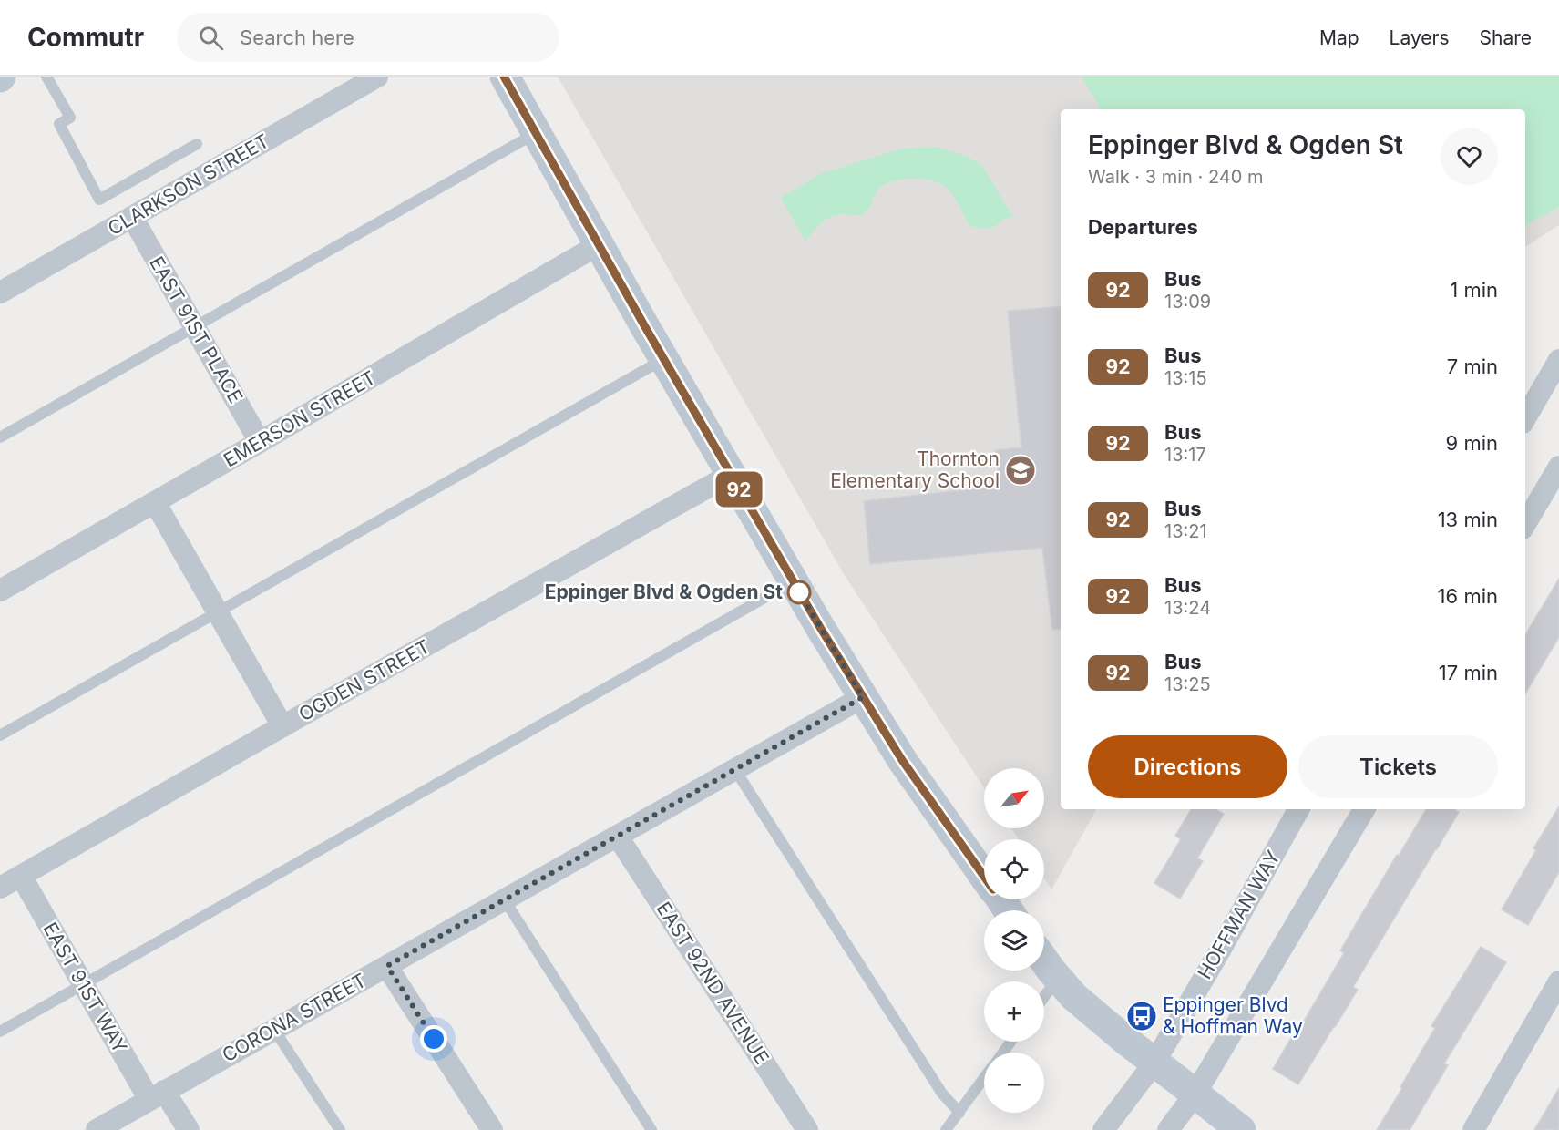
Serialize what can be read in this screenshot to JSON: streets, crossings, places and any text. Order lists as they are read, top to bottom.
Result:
{
  "streets": {
    "street": [
      "CLARKSON STREET",
      "EAST 91ST PLACE",
      "EMERSON STREET",
      "OGDEN STREET",
      "HOFFMAN WAY",
      "EAST 92ND AVENUE",
      "EAST 91ST WAY",
      "CORONA STREET"
    ]
  },
  "crossings": [
    ["CLARKSON STREET", "EAST 91ST PLACE"],
    ["EAST 91ST PLACE", "EMERSON STREET"],
    ["OGDEN STREET", "EAST 91ST WAY"],
    ["EAST 92ND AVENUE", "CORONA STREET"],
    ["EAST 91ST WAY", "CORONA STREET"]
  ],
  "places": {
    "school or university": ["Thornton Elementary School"],
    "other": ["Eppinger Blvd & Ogden St"],
    "bus stop": ["Eppinger Blvd & Hoffman Way"]
  },
  "lines": ["bus line 92"],
  "north": "top right",
  "page": {
    "header": "Commutr",
    "search": "Search here",
    "nav": ["Map", "Layers", "Share"],
    "on_map": "92",
    "heading": [
      ["Eppinger Blvd & Ogden St", "Walk · 3 min · 240 m"],
      "Departures"
    ],
    "list": [
      {
        "mark": "92",
        "name": "Bus",
        "note": "13:09",
        "value": "1 min"
      },
      {
        "mark": "92",
        "name": "Bus",
        "note": "13:15",
        "value": "7 min"
      },
      {
        "mark": "92",
        "name": "Bus",
        "note": "13:17",
        "value": "9 min"
      },
      {
        "mark": "92",
        "name": "Bus",
        "note": "13:21",
        "value": "13 min"
      },
      {
        "mark": "92",
        "name": "Bus",
        "note": "13:24",
        "value": "16 min"
      },
      {
        "mark": "92",
        "name": "Bus",
        "note": "13:25",
        "value": "17 min"
      }
    ],
    "buttons": ["Directions", "Tickets"],
    "map_buttons": ["+", "−"]
  }
}
